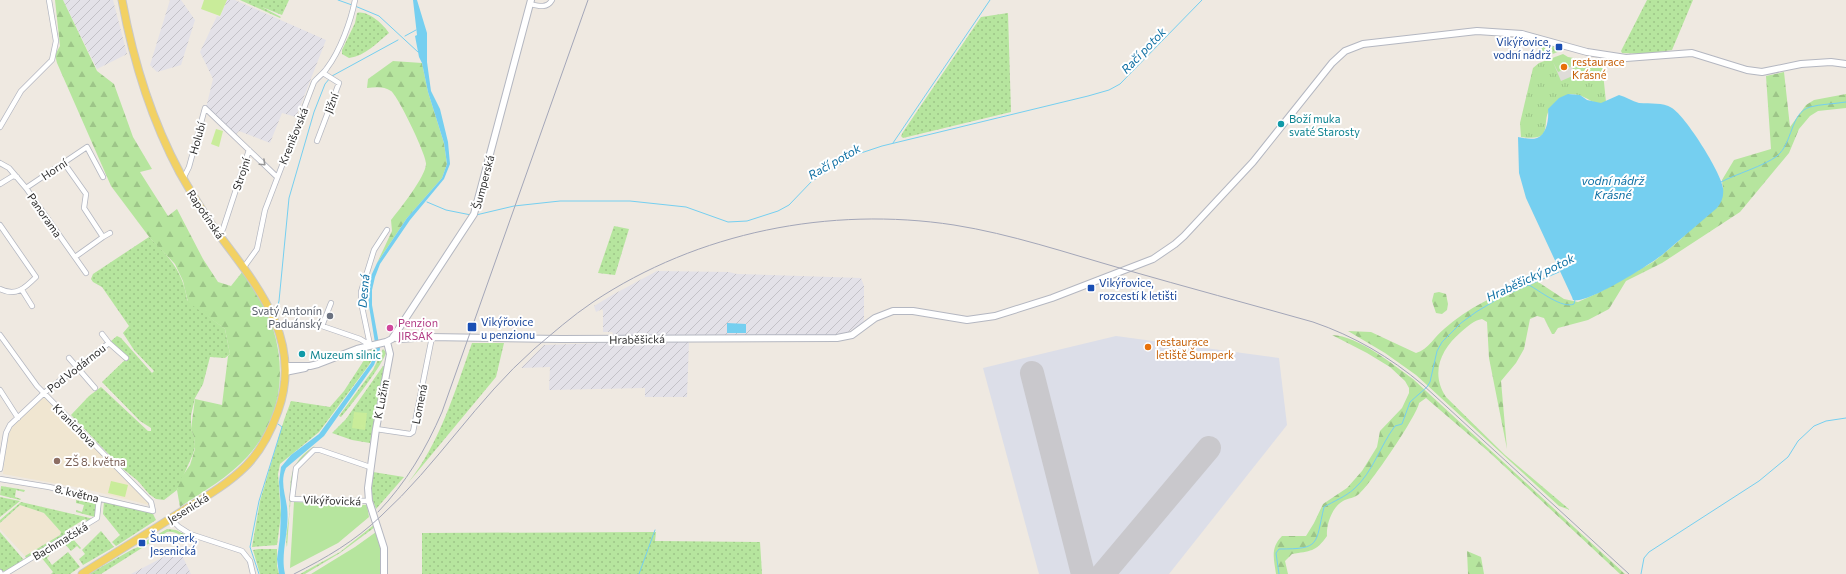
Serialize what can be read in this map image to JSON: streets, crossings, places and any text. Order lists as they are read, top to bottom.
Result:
{
  "streets": {
    "main road": ["Rapotínská", "Jesenická"],
    "street": [
      "Jižní",
      "Krenišovská",
      "Holubí",
      "Horní",
      "Strojní",
      "Šumperská",
      "Panorama",
      "Hraběšická",
      "Pod Vodárnou",
      "K Lužím",
      "Lomená",
      "Kranichova",
      "8. května",
      "Vikýřovická",
      "Bachmačská"
    ]
  },
  "crossings": [
    ["Jižní", "Krenišovská"],
    ["Krenišovská", "Strojní"],
    ["Krenišovská", "Rapotínská"],
    ["Holubí", "Strojní"],
    ["Holubí", "Rapotínská"],
    ["Horní", "Panorama"],
    ["Strojní", "Rapotínská"],
    ["Šumperská", "Hraběšická"],
    ["Šumperská", "K Lužím"],
    ["Rapotínská", "Hraběšická"],
    ["Rapotínská", "Jesenická"],
    ["Hraběšická", "K Lužím"],
    ["Hraběšická", "Lomená"],
    ["Pod Vodárnou", "Kranichova"],
    ["K Lužím", "Lomená"],
    ["K Lužím", "Vikýřovická"],
    ["Lomená", "Vikýřovická"],
    ["Kranichova", "8. května"],
    ["8. května", "Bachmačská"]
  ],
  "water": [
    "Račí potok",
    "vodní nádrž Krásné",
    "Hraběšický potok",
    "Desná"
  ],
  "places": {
    "transit": [
      "Vikýřovice, vodní nádrž",
      "Vikýřovice, rozcestí k letišti",
      "Vikýřovice u penzionu",
      "Šumperk, Jesenická"
    ],
    "other": [
      "restaurace Krásné",
      "Boží muka svaté Starosty",
      "Svatý Antonín Paduánský",
      "Penzion JIRSÁK",
      "restaurace letiště Šumperk",
      "Muzeum silnic",
      "ZŠ 8. května"
    ]
  }
}
